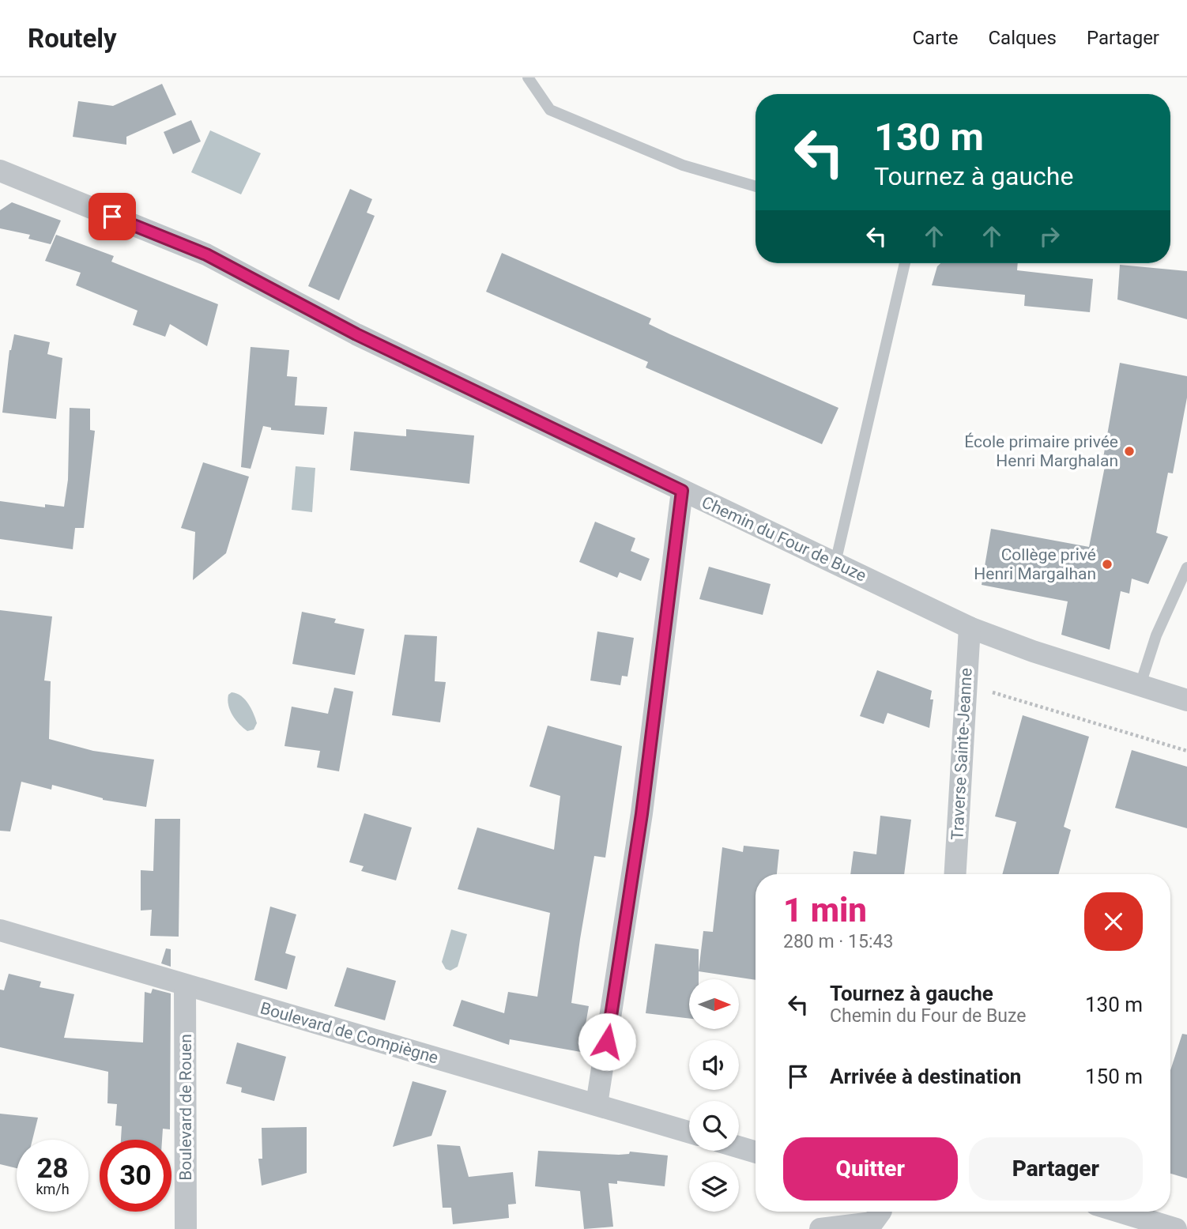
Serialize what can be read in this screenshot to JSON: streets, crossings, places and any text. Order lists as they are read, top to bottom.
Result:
{
  "streets": {
    "street": [
      "Chemin du Four de Buze",
      "Traverse Sainte-Jeanne",
      "Boulevard de Compiègne",
      "Boulevard de Rouen"
    ]
  },
  "crossings": [
    ["Chemin du Four de Buze", "Traverse Sainte-Jeanne"],
    ["Boulevard de Compiègne", "Boulevard de Rouen"]
  ],
  "places": ["École primaire privée Henri Marghalan", "Collège privé Henri Margalhan"],
  "north": "right",
  "page": {
    "header": "Routely",
    "nav": ["Carte", "Calques", "Partager"],
    "turn": ["130 m", "Tournez à gauche"],
    "heading": ["1 min", "280 m · 15:43"],
    "list": [
      {
        "name": "Tournez à gauche",
        "note": "Chemin du Four de Buze",
        "value": "130 m"
      },
      {
        "name": "Arrivée à destination",
        "value": "150 m"
      }
    ],
    "buttons": ["Quitter", "Partager"],
    "speed": "28 km/h",
    "limit": "30"
  }
}
